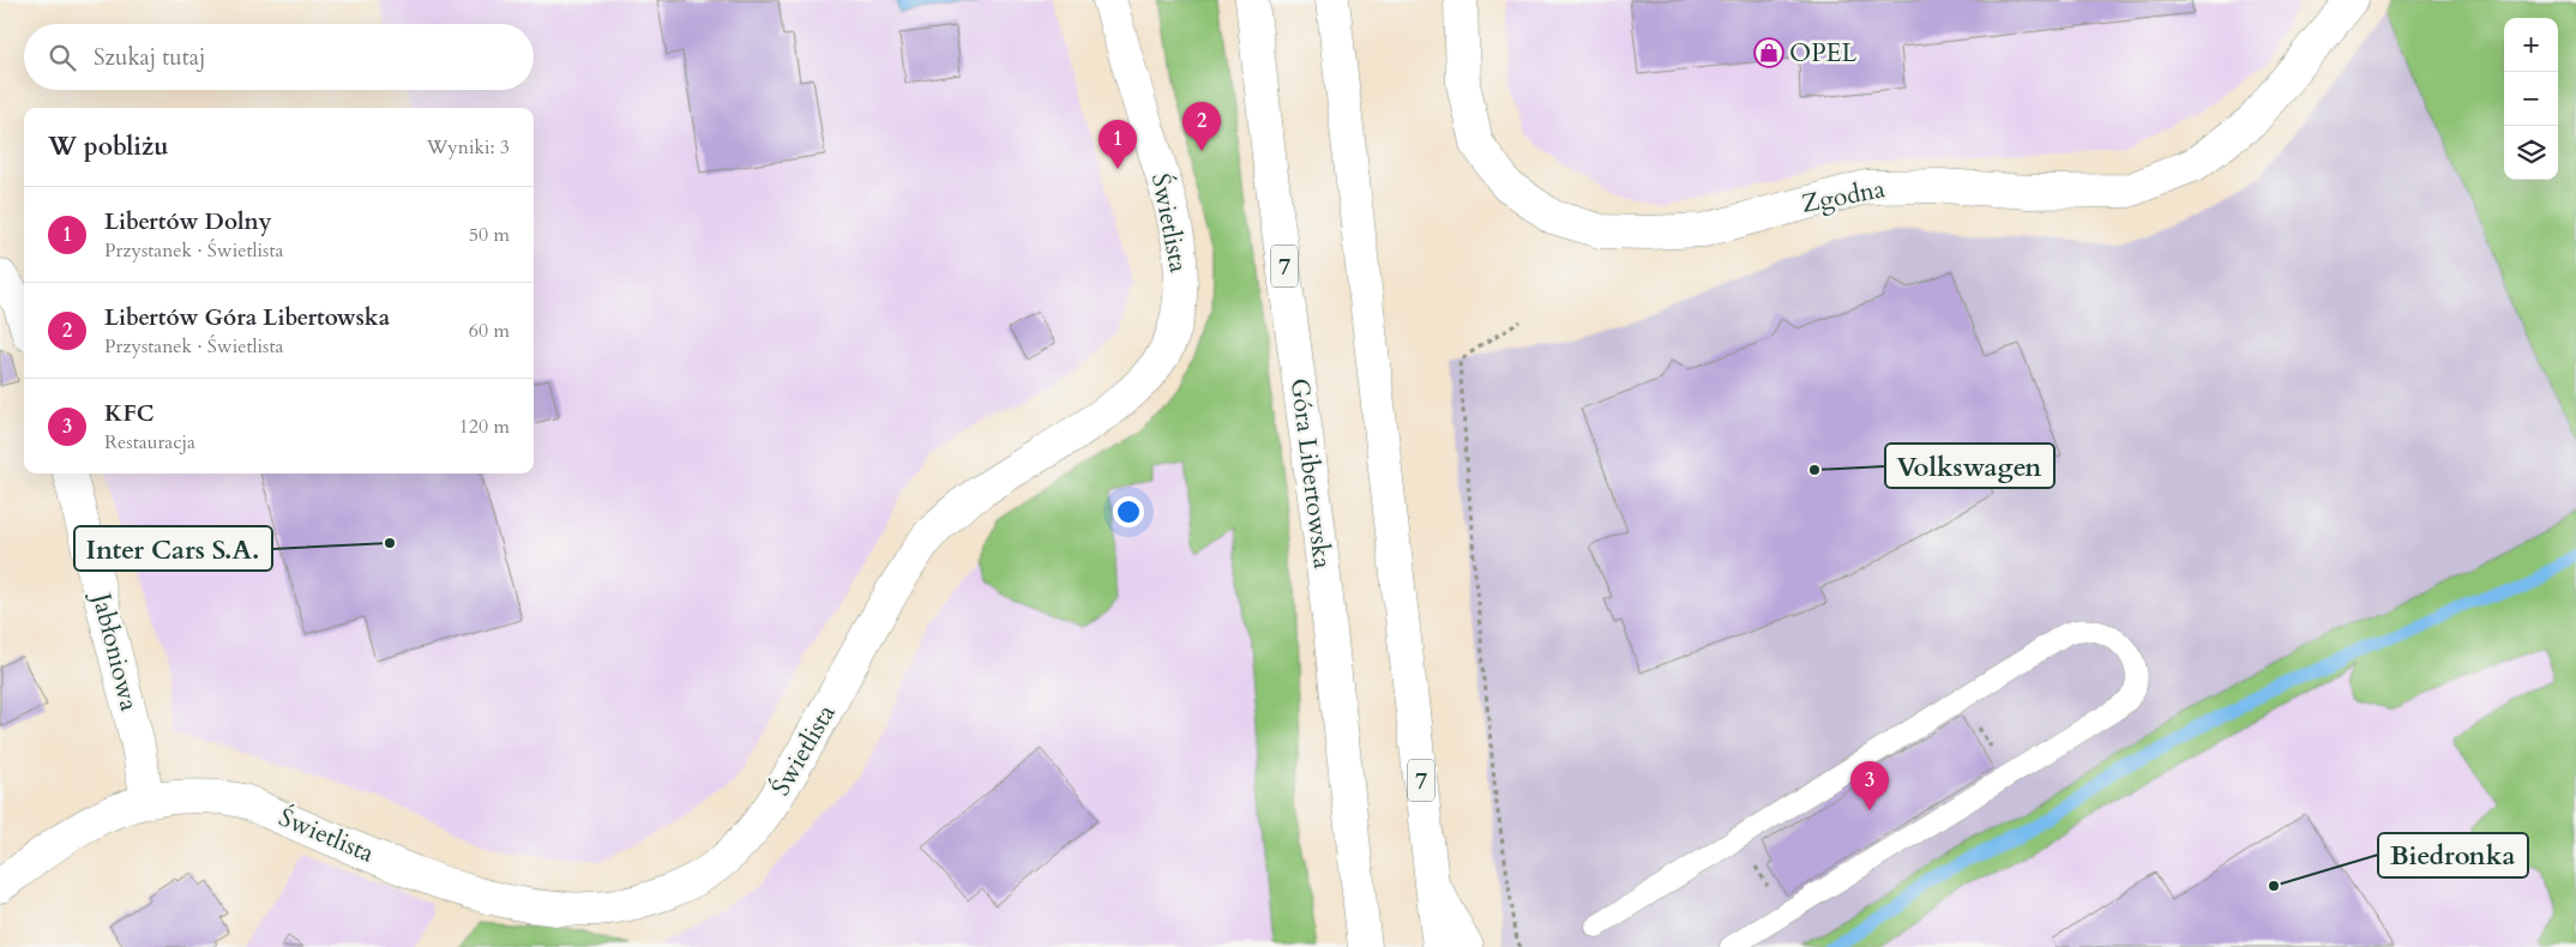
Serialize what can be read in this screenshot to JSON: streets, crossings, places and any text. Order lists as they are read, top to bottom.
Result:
{
  "streets": {
    "main road": [
      "Zgodna",
      "Świetlista",
      "7",
      "Góra Libertowska",
      "Jabłoniowa"
    ]
  },
  "crossings": [
    ["Świetlista", "Jabłoniowa"]
  ],
  "places": {
    "shop": ["OPEL"],
    "other": ["Volkswagen", "Inter Cars S.A.", "Biedronka"]
  },
  "page": {
    "map_buttons": ["+", "−"],
    "search": "Szukaj tutaj",
    "pins": ["2", "1", "3"],
    "heading": ["W pobliżu", "Wyniki: 3"],
    "list": [
      {
        "mark": "1",
        "name": "Libertów Dolny",
        "note": "Przystanek · Świetlista",
        "value": "50 m"
      },
      {
        "mark": "2",
        "name": "Libertów Góra Libertowska",
        "note": "Przystanek · Świetlista",
        "value": "60 m"
      },
      {
        "mark": "3",
        "name": "KFC",
        "note": "Restauracja",
        "value": "120 m"
      }
    ]
  }
}
